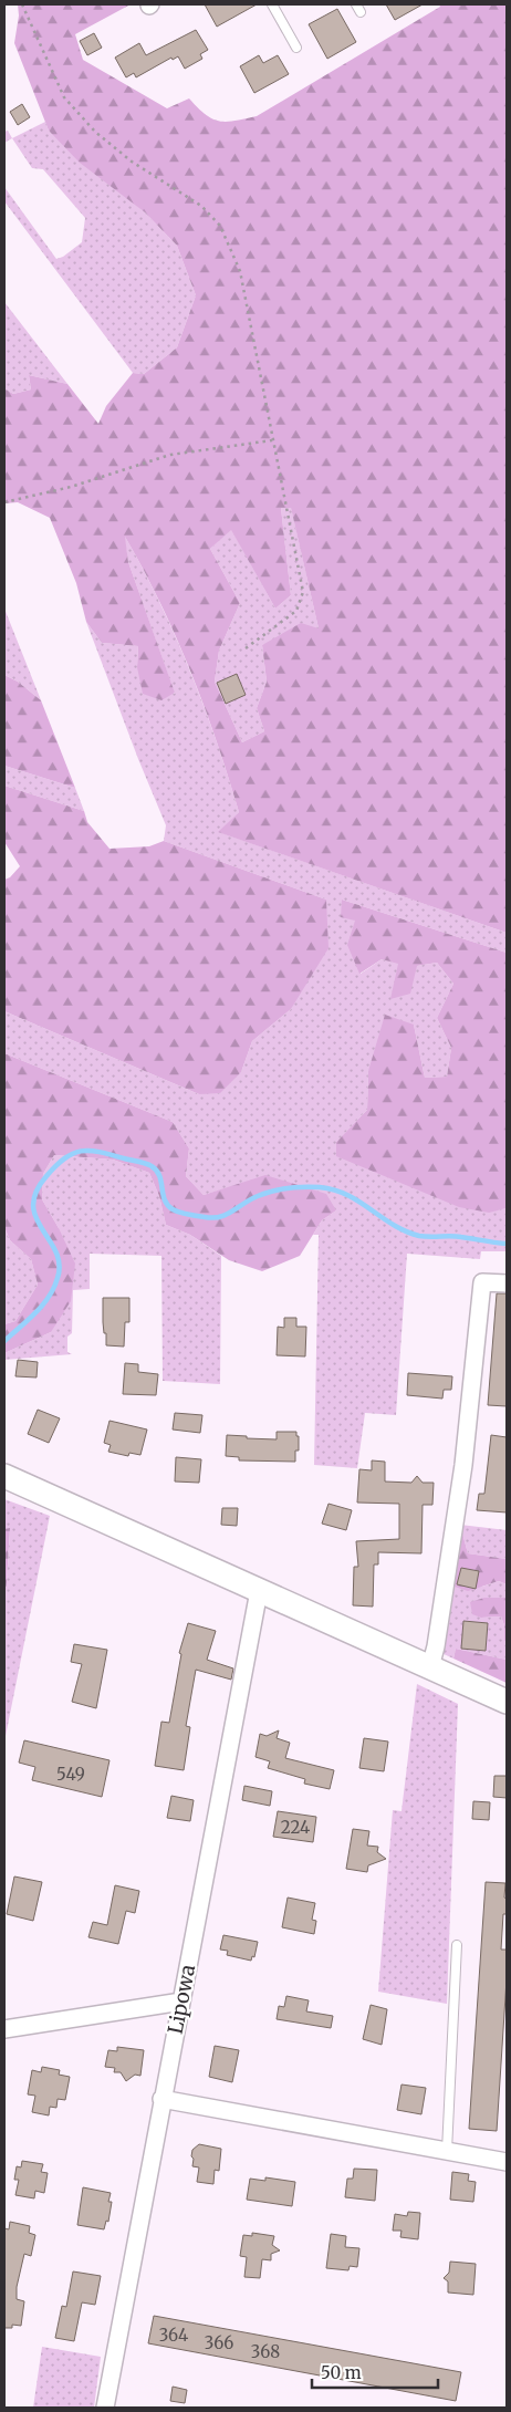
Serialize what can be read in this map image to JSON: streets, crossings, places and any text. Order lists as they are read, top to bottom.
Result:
{
  "streets": {
    "street": ["Lipowa"]
  },
  "house_numbers": [
    "549",
    "224",
    "364",
    "366",
    "368"
  ],
  "scale_bar": "50 m"
}
